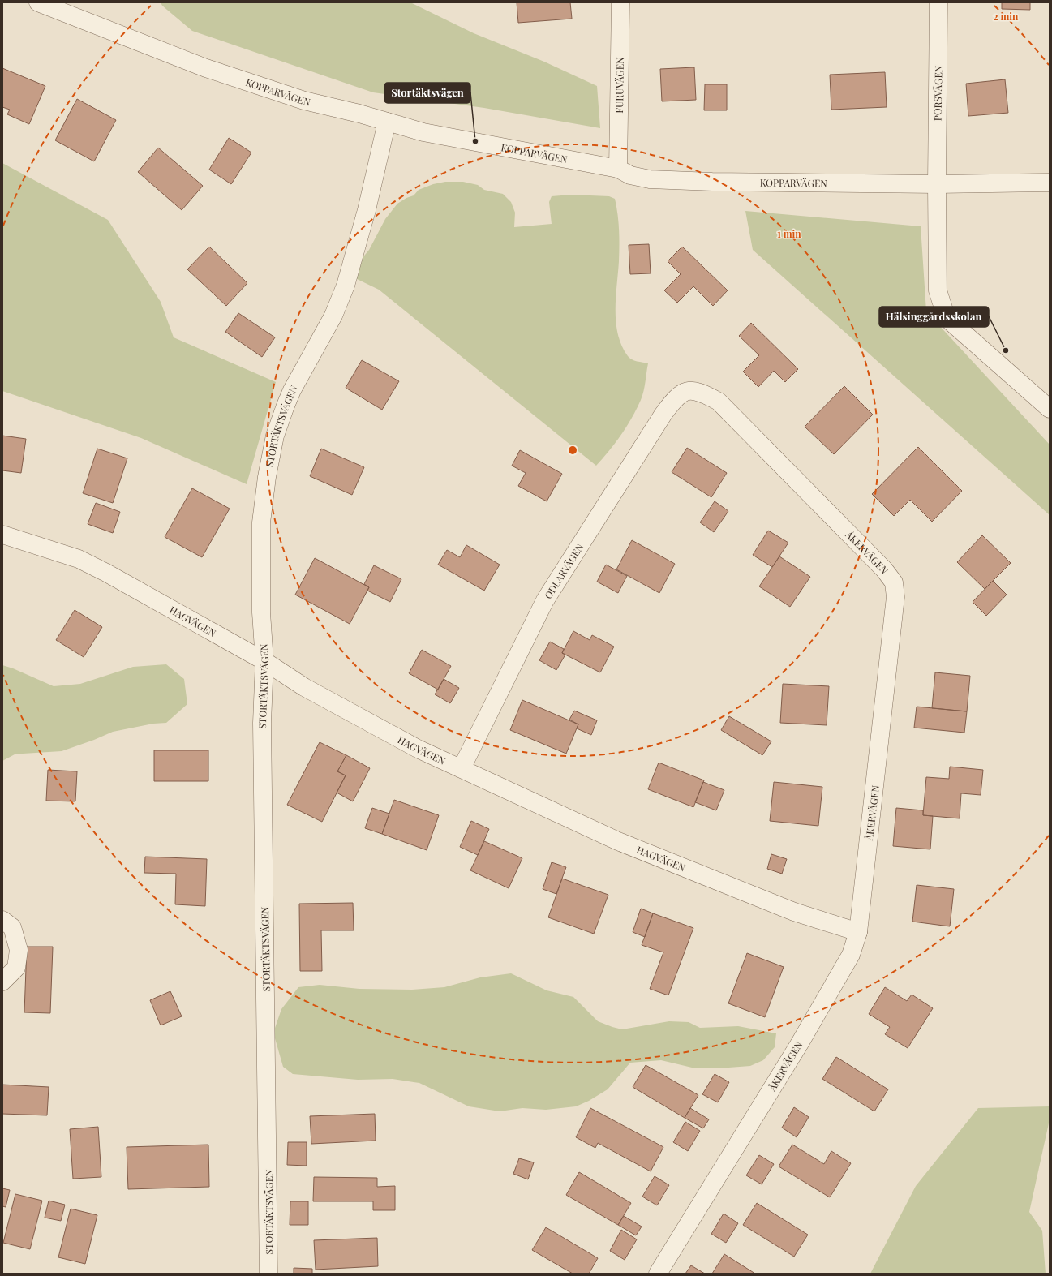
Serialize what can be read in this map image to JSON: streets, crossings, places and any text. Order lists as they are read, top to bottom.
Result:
{
  "streets": {
    "street": [
      "FURUVÄGEN",
      "KOPPARVÄGEN",
      "PORSVÄGEN",
      "STORTÄKTSVÄGEN",
      "ÅKERVÄGEN",
      "ODLARVÄGEN",
      "HAGVÄGEN"
    ]
  },
  "crossings": [
    ["FURUVÄGEN", "KOPPARVÄGEN"],
    ["KOPPARVÄGEN", "PORSVÄGEN"],
    ["KOPPARVÄGEN", "STORTÄKTSVÄGEN"],
    ["STORTÄKTSVÄGEN", "HAGVÄGEN"],
    ["ÅKERVÄGEN", "ODLARVÄGEN"],
    ["ÅKERVÄGEN", "HAGVÄGEN"],
    ["ODLARVÄGEN", "HAGVÄGEN"]
  ],
  "places": ["Stortäktsvägen", "Hälsinggårdsskolan"],
  "rings": ["2 min", "1 min"]
}
